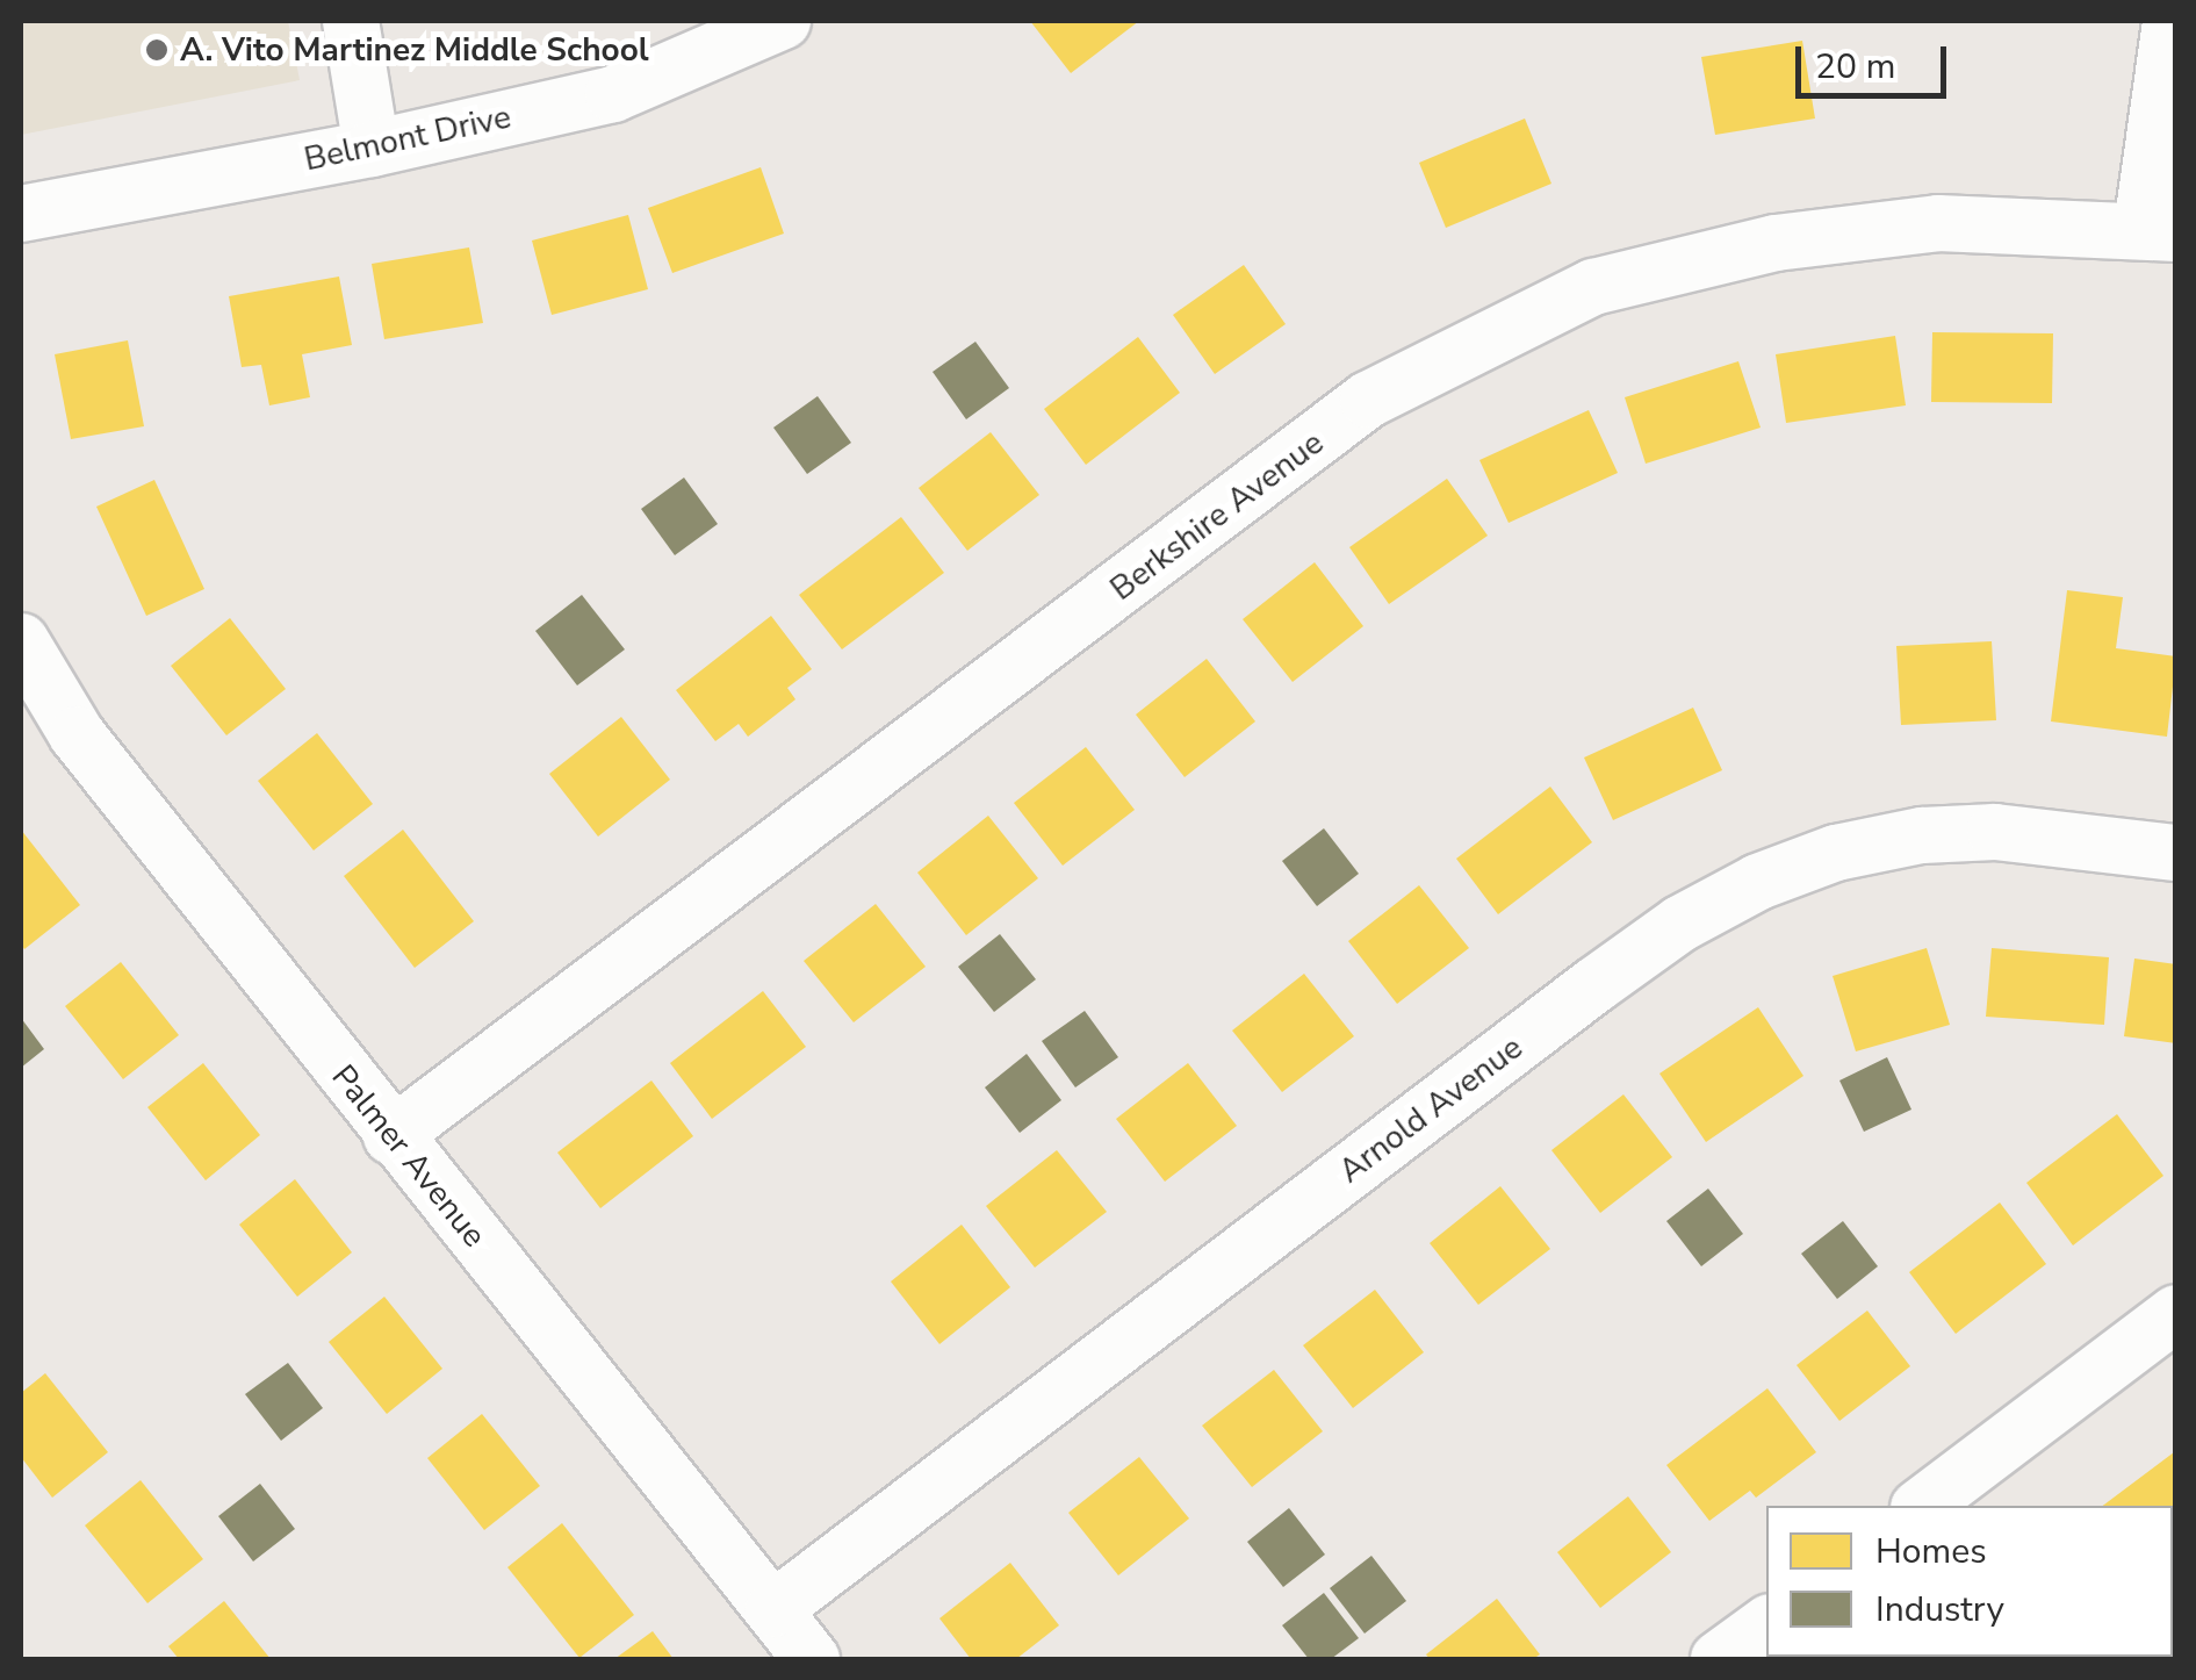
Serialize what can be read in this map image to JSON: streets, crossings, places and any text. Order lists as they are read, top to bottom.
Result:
{
  "streets": {
    "street": [
      "Belmont Drive",
      "Berkshire Avenue",
      "Arnold Avenue",
      "Palmer Avenue"
    ]
  },
  "crossings": [
    ["Berkshire Avenue", "Palmer Avenue"],
    ["Arnold Avenue", "Palmer Avenue"]
  ],
  "places": ["A. Vito Martinez Middle School"],
  "legend": ["Homes", "Industry"],
  "scale_bar": "20 m"
}
